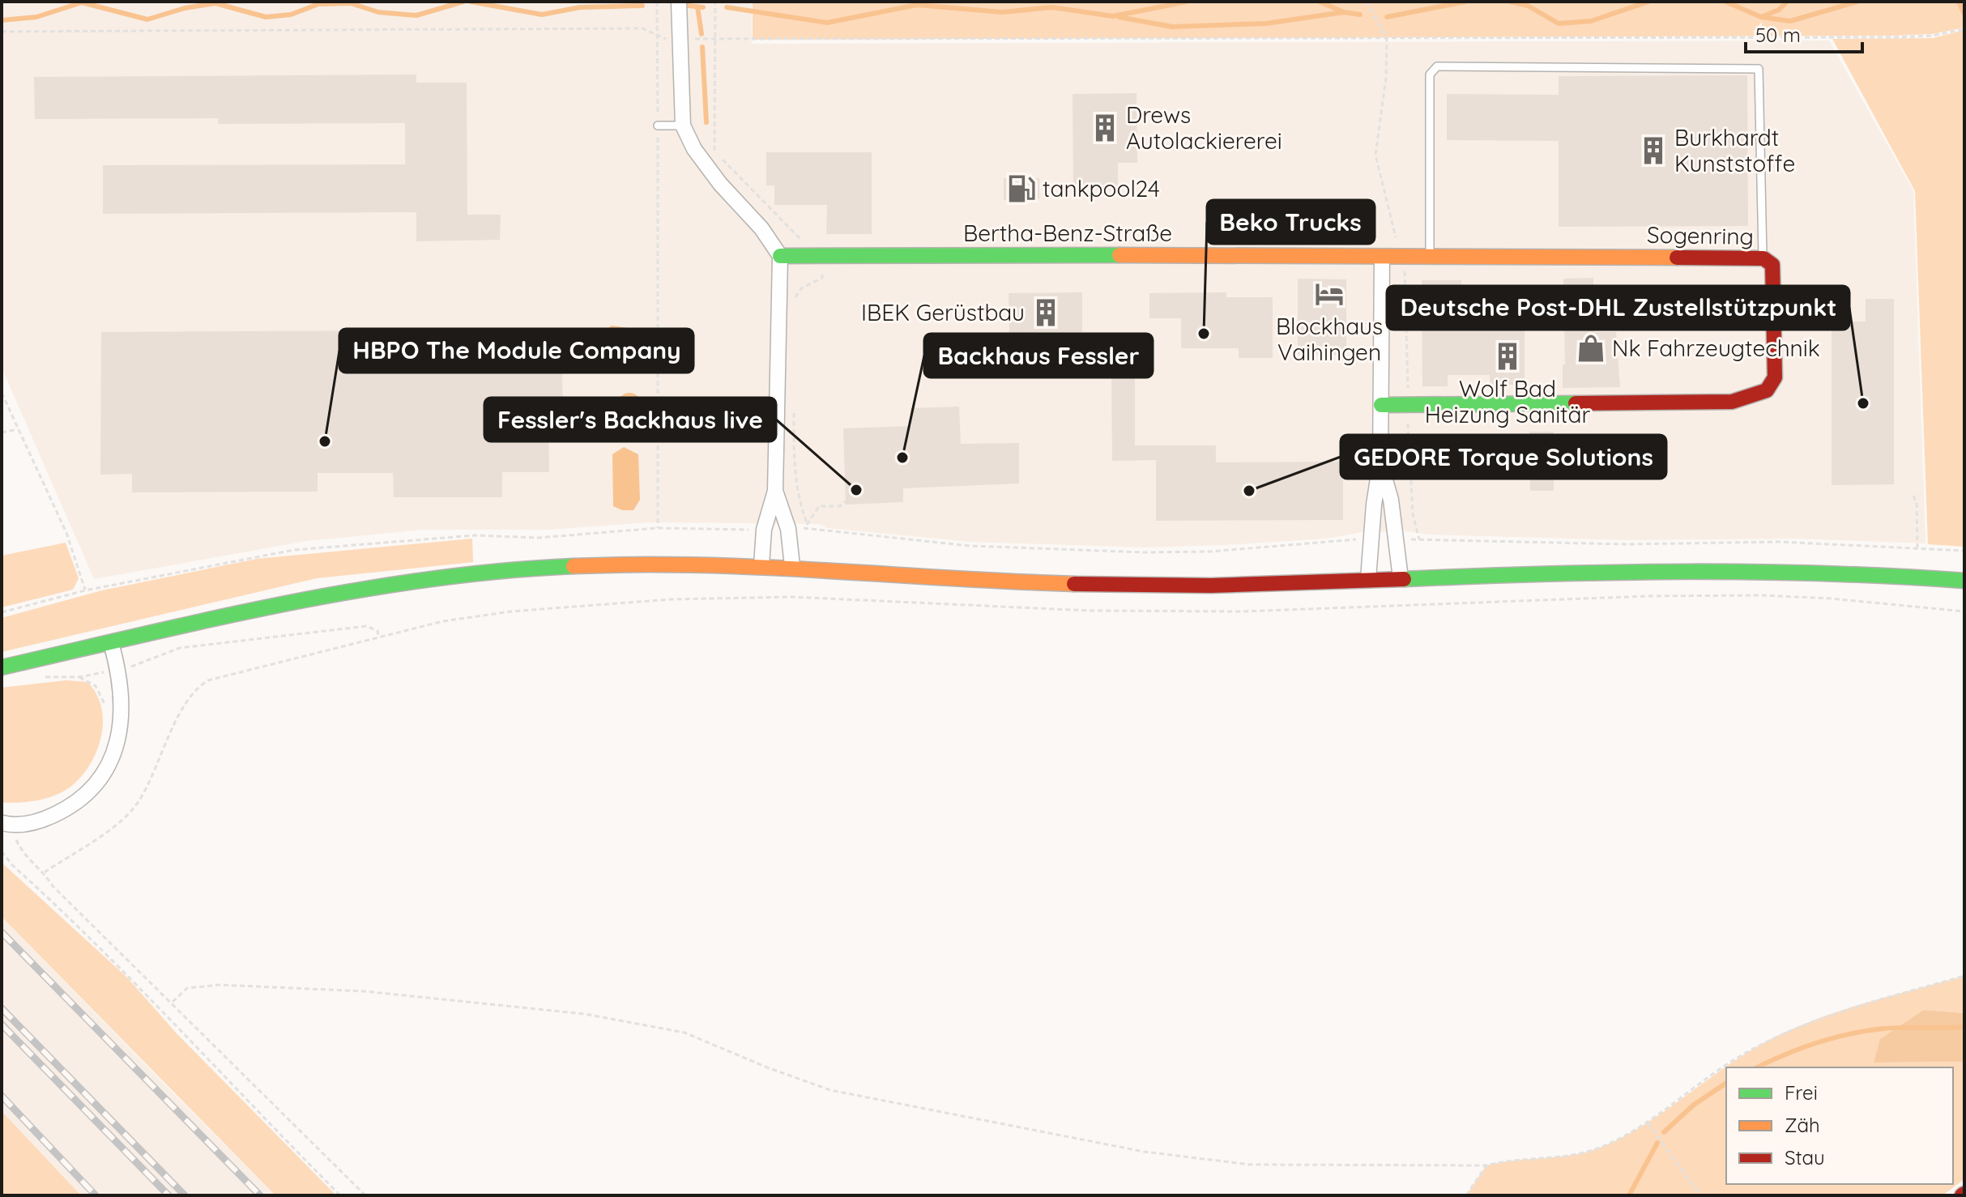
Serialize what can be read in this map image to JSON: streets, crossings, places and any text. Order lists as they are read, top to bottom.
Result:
{
  "streets": {
    "street": ["Bertha-Benz-Straße", "Sogenring"]
  },
  "crossings": [
    ["Bertha-Benz-Straße", "Sogenring"]
  ],
  "places": {
    "building": [
      "Drews Autolackiererei",
      "Burkhardt Kunststoffe",
      "IBEK Gerüstbau",
      "Wolf Bad Heizung Sanitär"
    ],
    "fuel station": ["tankpool24"],
    "hotel": ["Blockhaus Vaihingen"],
    "other": [
      "Beko Trucks",
      "Deutsche Post-DHL Zustellstützpunkt",
      "HBPO The Module Company",
      "Backhaus Fessler",
      "Fessler's Backhaus live",
      "GEDORE Torque Solutions"
    ],
    "shop": ["Nk Fahrzeugtechnik"]
  },
  "legend": ["Frei", "Zäh", "Stau"],
  "scale_bar": "50 m"
}
